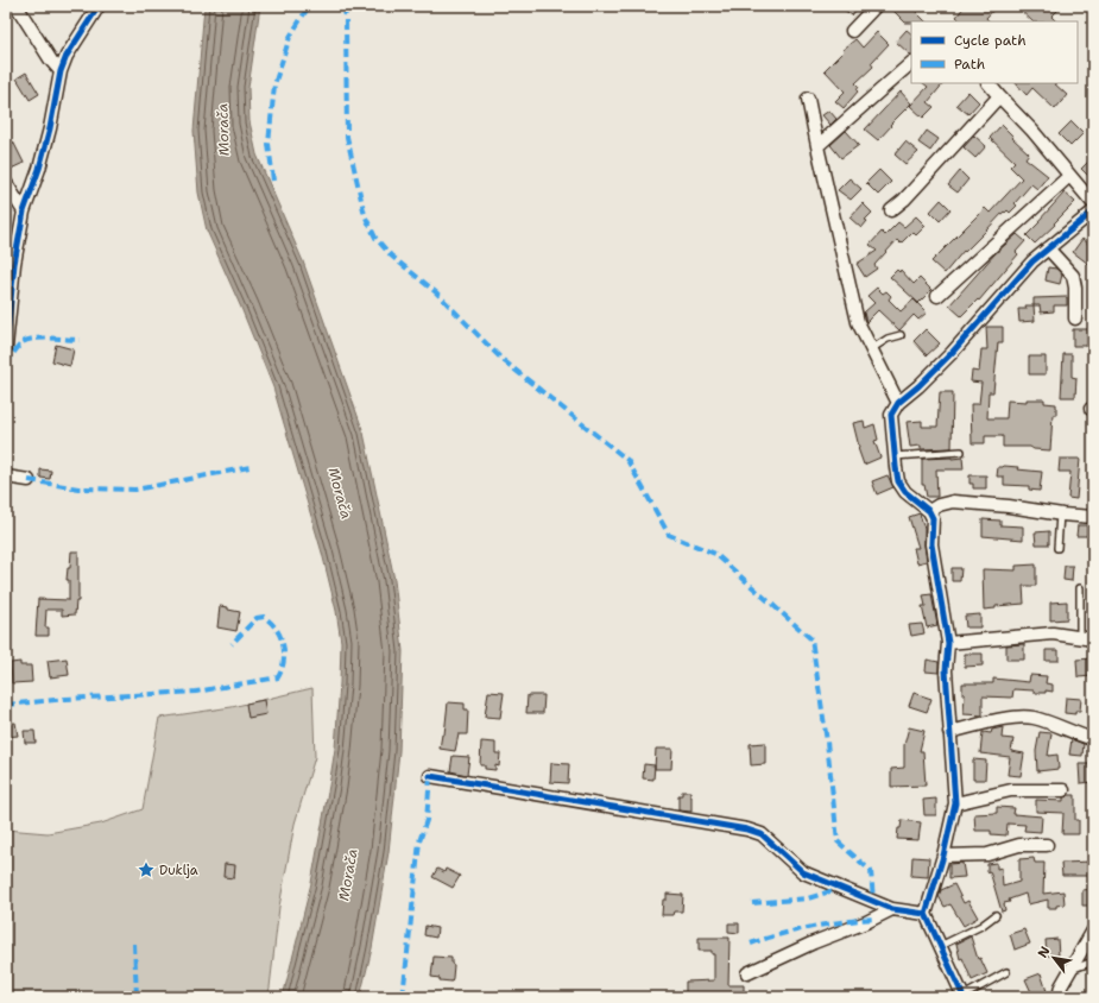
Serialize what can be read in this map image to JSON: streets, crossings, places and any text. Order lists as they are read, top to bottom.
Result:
{
  "water": ["Morača"],
  "places": {
    "place": ["Duklja"]
  },
  "legend": ["Cycle path", "Path"],
  "north": "top left"
}
